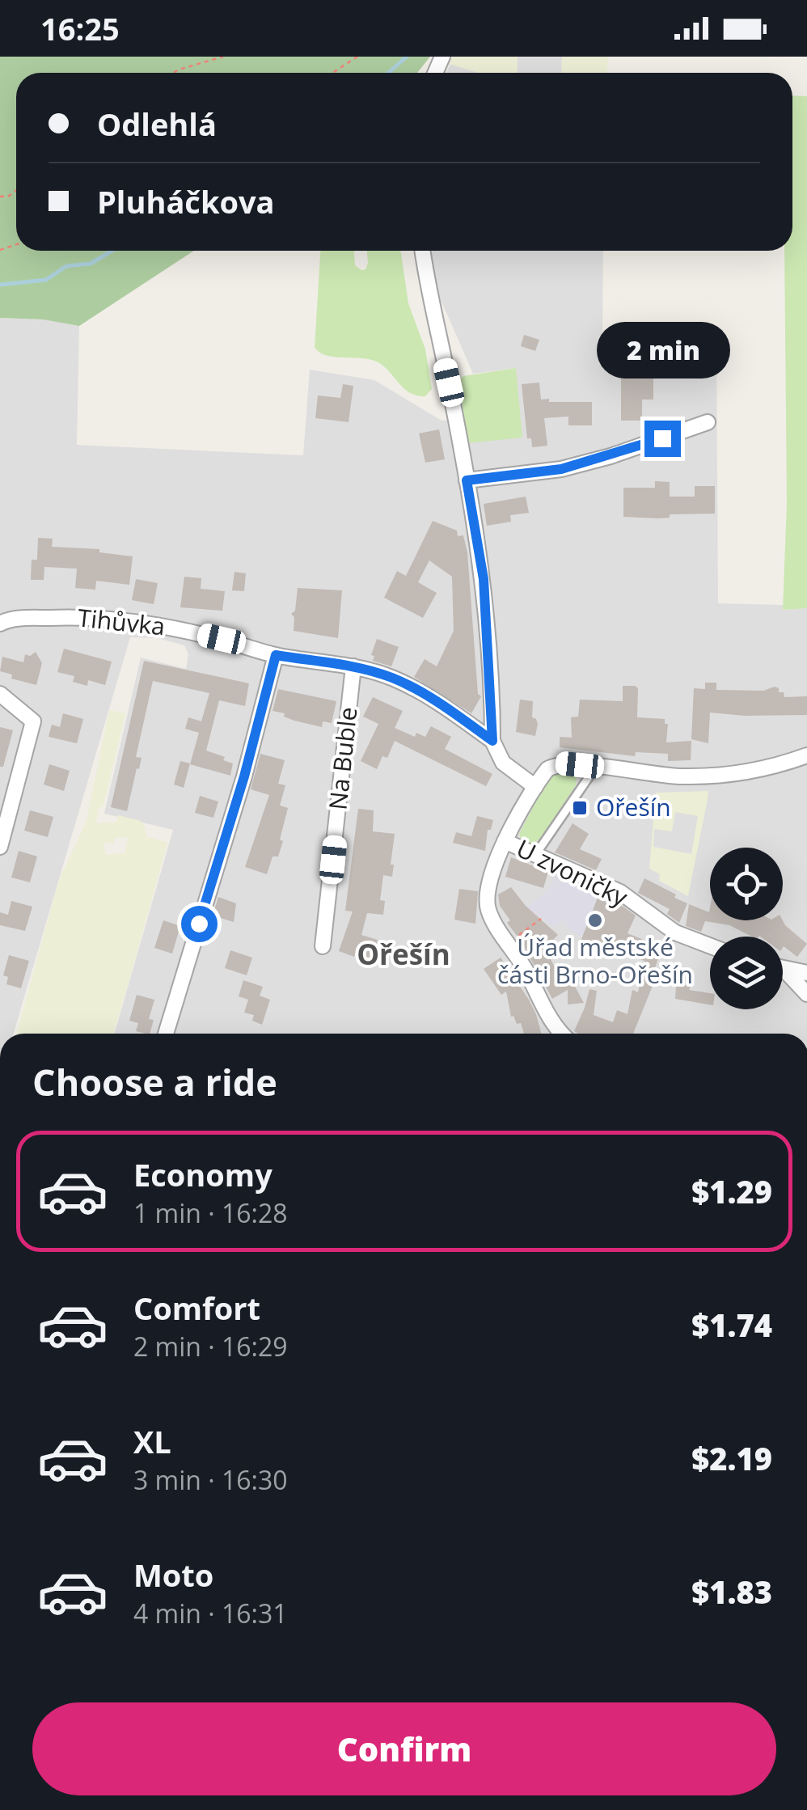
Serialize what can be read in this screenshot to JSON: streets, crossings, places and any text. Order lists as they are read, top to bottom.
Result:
{
  "streets": {
    "street": ["Tihůvka", "Na Buble", "U zvoničky"]
  },
  "crossings": [
    ["Tihůvka", "Na Buble"]
  ],
  "districts": ["Ořešín"],
  "places": {
    "transit": ["Ořešín"],
    "other": ["Úřad městské části Brno-Ořešín"]
  },
  "page": {
    "status": "16:25",
    "banner": ["Odlehlá", "Pluháčkova"],
    "bubble": "2 min",
    "heading": "Choose a ride",
    "list": [
      {
        "name": "Economy",
        "note": "1 min · 16:28",
        "value": "$1.29"
      },
      {
        "name": "Comfort",
        "note": "2 min · 16:29",
        "value": "$1.74"
      },
      {
        "name": "XL",
        "note": "3 min · 16:30",
        "value": "$2.19"
      },
      {
        "name": "Moto",
        "note": "4 min · 16:31",
        "value": "$1.83"
      }
    ],
    "buttons": "Confirm"
  }
}
